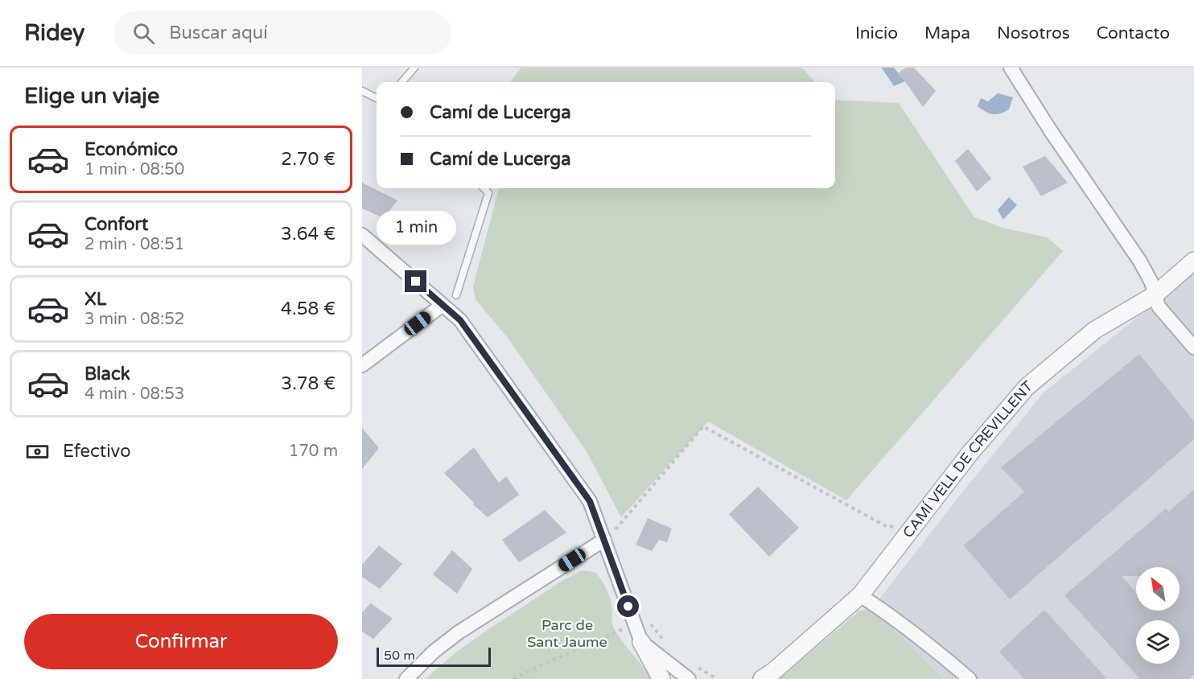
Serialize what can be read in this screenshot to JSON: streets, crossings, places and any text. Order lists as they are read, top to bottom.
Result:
{
  "streets": {
    "street": ["CAMÍ VELL DE CREVILLENT"]
  },
  "parks": ["Parc de Sant Jaume"],
  "scale_bar": "50 m",
  "north": "top left",
  "page": {
    "header": "Ridey",
    "search": "Buscar aquí",
    "nav": [
      "Inicio",
      "Mapa",
      "Nosotros",
      "Contacto"
    ],
    "heading": "Elige un viaje",
    "banner": ["Camí de Lucerga", "Camí de Lucerga"],
    "list": [
      {
        "name": "Económico",
        "note": "1 min · 08:50",
        "value": "2.70 €"
      },
      {
        "name": "Confort",
        "note": "2 min · 08:51",
        "value": "3.64 €"
      },
      {
        "name": "XL",
        "note": "3 min · 08:52",
        "value": "4.58 €"
      },
      {
        "name": "Black",
        "note": "4 min · 08:53",
        "value": "3.78 €"
      }
    ],
    "bubble": "1 min",
    "pay": ["Efectivo", "170 m"],
    "buttons": "Confirmar",
    "scale": "50 m"
  }
}
